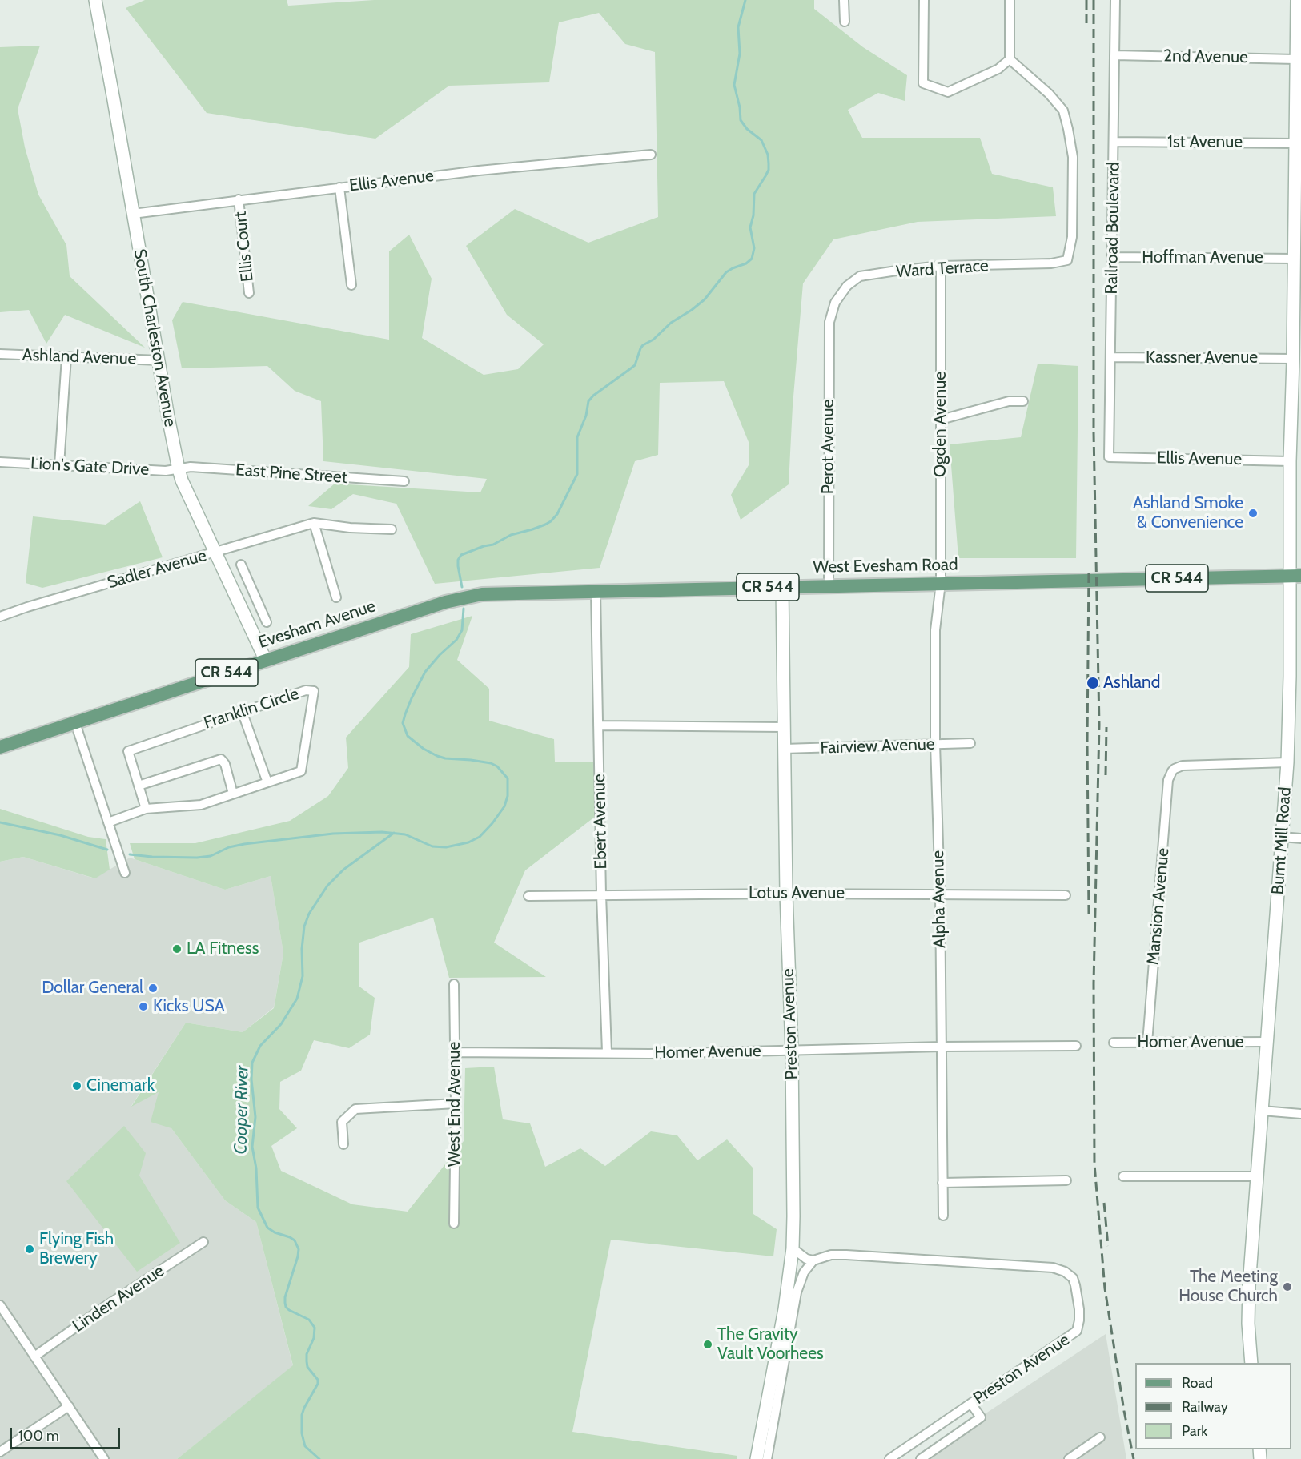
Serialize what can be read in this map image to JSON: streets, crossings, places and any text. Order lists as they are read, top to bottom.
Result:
{
  "streets": {
    "main road": ["West Evesham Road", "CR 544", "Evesham Avenue"],
    "street": [
      "2nd Avenue",
      "1st Avenue",
      "Ellis Avenue",
      "Railroad Boulevard",
      "Ellis Court",
      "Hoffman Avenue",
      "Ward Terrace",
      "South Charleston Avenue",
      "Ashland Avenue",
      "Kassner Avenue",
      "Ogden Avenue",
      "Perot Avenue",
      "Lion's Gate Drive",
      "East Pine Street",
      "Sadler Avenue",
      "Franklin Circle",
      "Fairview Avenue",
      "Ebert Avenue",
      "Burnt Mill Road",
      "Lotus Avenue",
      "Alpha Avenue",
      "Mansion Avenue",
      "Preston Avenue",
      "Homer Avenue",
      "West End Avenue",
      "Linden Avenue"
    ]
  },
  "crossings": [
    ["2nd Avenue", "Railroad Boulevard"],
    ["2nd Avenue", "Burnt Mill Road"],
    ["1st Avenue", "Railroad Boulevard"],
    ["1st Avenue", "Burnt Mill Road"],
    ["Ellis Avenue", "Railroad Boulevard"],
    ["Ellis Avenue", "Ellis Court"],
    ["Ellis Avenue", "South Charleston Avenue"],
    ["Ellis Avenue", "Burnt Mill Road"],
    ["Railroad Boulevard", "Hoffman Avenue"],
    ["Railroad Boulevard", "Kassner Avenue"],
    ["Hoffman Avenue", "Burnt Mill Road"],
    ["Ward Terrace", "Ogden Avenue"],
    ["Ward Terrace", "Perot Avenue"],
    ["South Charleston Avenue", "Ashland Avenue"],
    ["South Charleston Avenue", "Lion's Gate Drive"],
    ["South Charleston Avenue", "East Pine Street"],
    ["South Charleston Avenue", "Sadler Avenue"],
    ["South Charleston Avenue", "Evesham Avenue"],
    ["Kassner Avenue", "Burnt Mill Road"],
    ["Ogden Avenue", "West Evesham Road"],
    ["Ogden Avenue", "Alpha Avenue"],
    ["Perot Avenue", "West Evesham Road"],
    ["Lion's Gate Drive", "East Pine Street"],
    ["West Evesham Road", "Evesham Avenue"],
    ["West Evesham Road", "Ebert Avenue"],
    ["West Evesham Road", "Burnt Mill Road"],
    ["West Evesham Road", "Alpha Avenue"],
    ["West Evesham Road", "Preston Avenue"],
    ["Fairview Avenue", "Alpha Avenue"],
    ["Fairview Avenue", "Preston Avenue"],
    ["Ebert Avenue", "Lotus Avenue"],
    ["Ebert Avenue", "Homer Avenue"],
    ["Burnt Mill Road", "Mansion Avenue"],
    ["Burnt Mill Road", "Homer Avenue"],
    ["Lotus Avenue", "Alpha Avenue"],
    ["Lotus Avenue", "Preston Avenue"],
    ["Alpha Avenue", "Homer Avenue"],
    ["Mansion Avenue", "Homer Avenue"],
    ["Preston Avenue", "Homer Avenue"],
    ["Homer Avenue", "West End Avenue"]
  ],
  "water": ["Cooper River"],
  "places": [
    "Ashland Smoke & Convenience",
    "Ashland",
    "LA Fitness",
    "Dollar General",
    "Kicks USA",
    "Cinemark",
    "Flying Fish Brewery",
    "The Meeting House Church",
    "The Gravity Vault Voorhees"
  ],
  "legend": ["Road", "Railway", "Park"],
  "scale_bar": "100 m"
}
